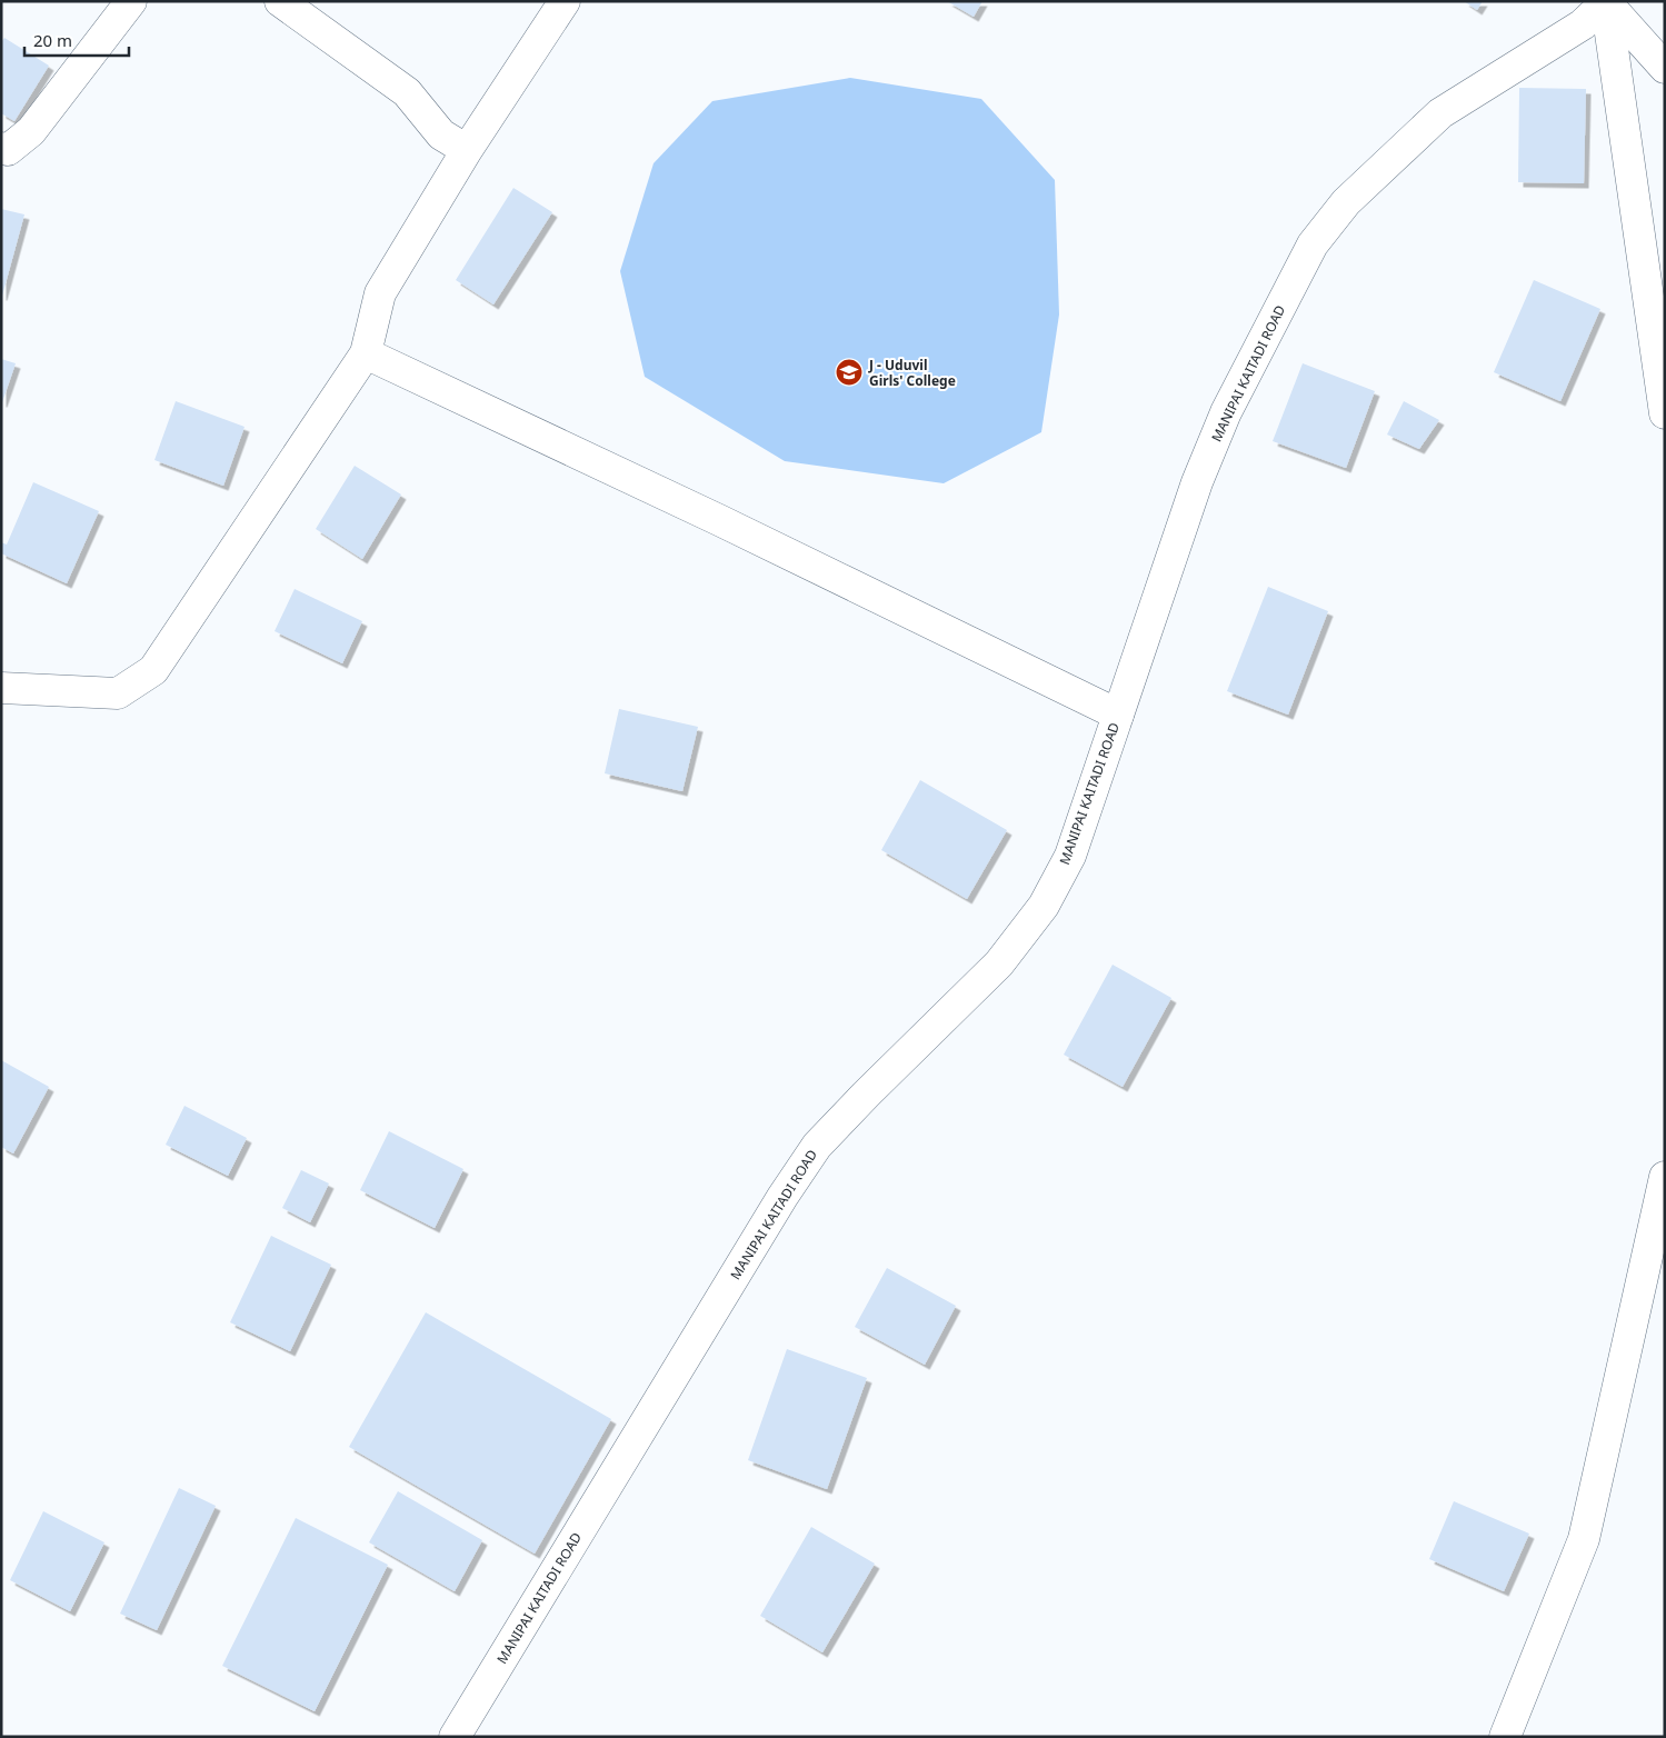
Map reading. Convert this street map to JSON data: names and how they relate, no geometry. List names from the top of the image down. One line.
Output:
{"streets":{"street":["MANIPAI KAITADI ROAD"]},"places":{"school or university":["J - Uduvil Girls' College"]},"scale_bar":"20 m"}
